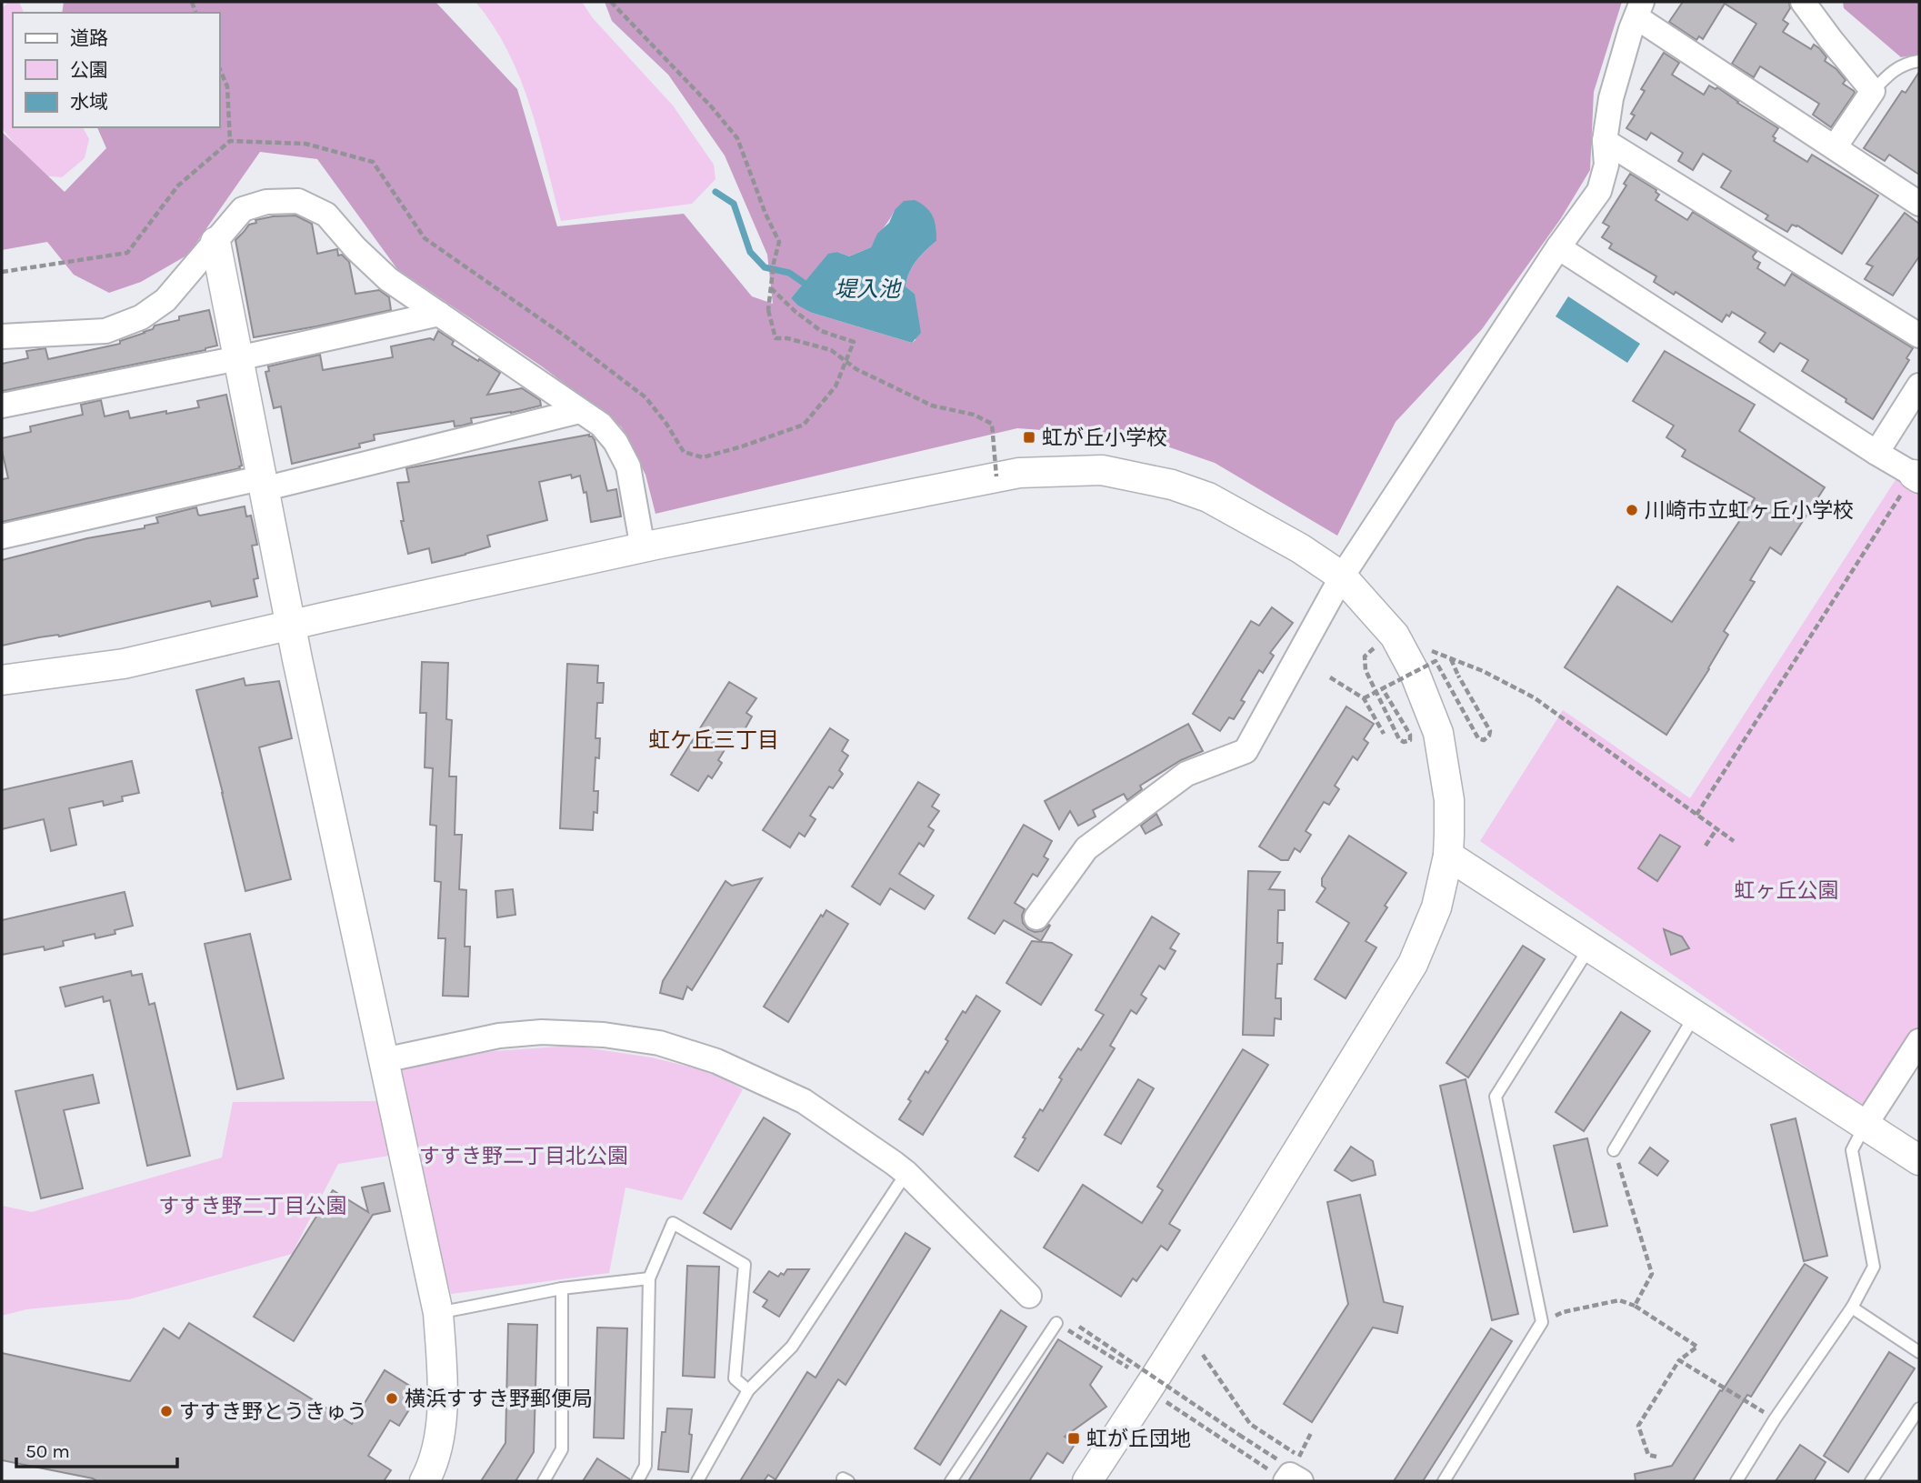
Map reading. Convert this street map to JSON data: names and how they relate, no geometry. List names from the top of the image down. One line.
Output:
{"districts":["虹ケ丘三丁目"],"water":["堤入池"],"parks":["虹ヶ丘公園","すすき野二丁目北公園","すすき野二丁目公園"],"places":{"transit":["虹が丘小学校","虹が丘団地"],"other":["川崎市立虹ヶ丘小学校","横浜すすき野郵便局","すすき野とうきゅう"]},"legend":["道路","公園","水域"],"scale_bar":"50 m"}
